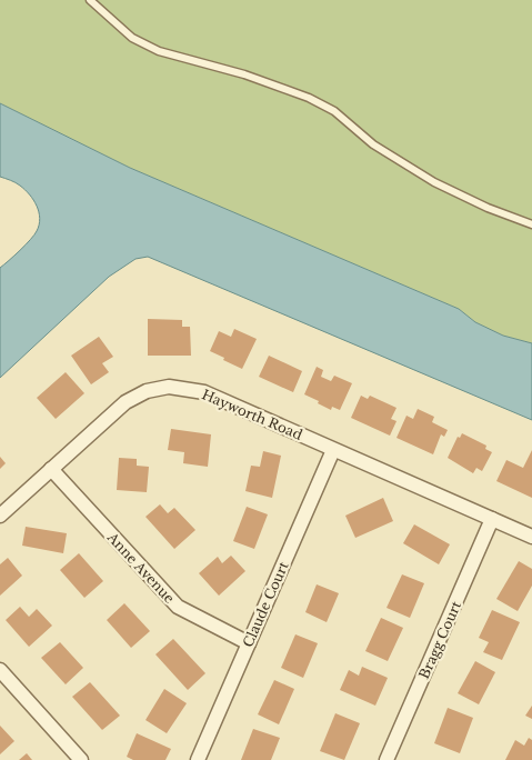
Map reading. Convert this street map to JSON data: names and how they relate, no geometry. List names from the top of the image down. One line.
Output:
{"streets":{"street":["Hayworth Road","Anne Avenue","Claude Court","Bragg Court"]},"crossings":[["Hayworth Road","Anne Avenue"],["Hayworth Road","Claude Court"],["Hayworth Road","Bragg Court"],["Anne Avenue","Claude Court"]]}
